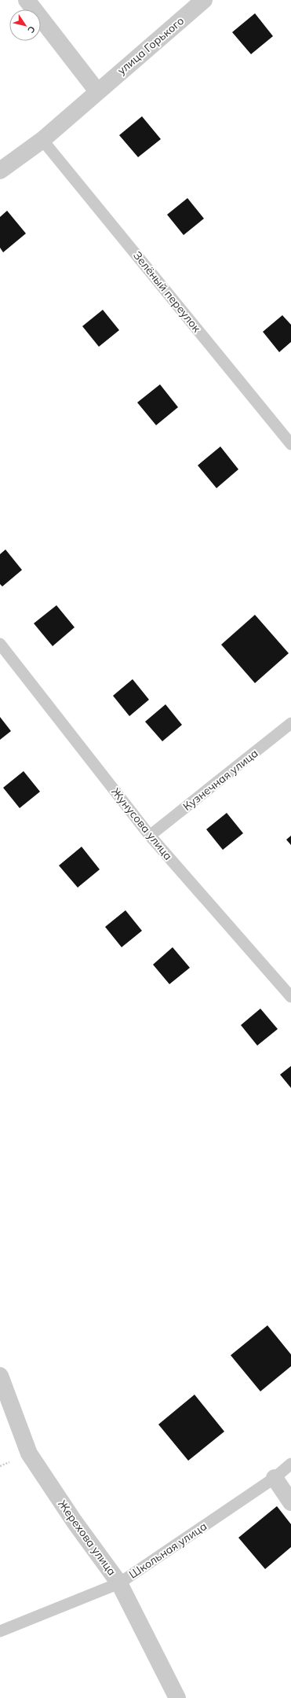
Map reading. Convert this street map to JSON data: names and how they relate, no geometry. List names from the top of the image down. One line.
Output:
{"streets":{"street":["улица Горького","Жерехова улица"],"lane":["Зелёный переулок","Кузнечная улица","Жунусова улица","Школьная улица"]},"crossings":[["улица Горького","Зелёный переулок"],["Кузнечная улица","Жунусова улица"],["Жерехова улица","Школьная улица"]],"north":"bottom right"}
